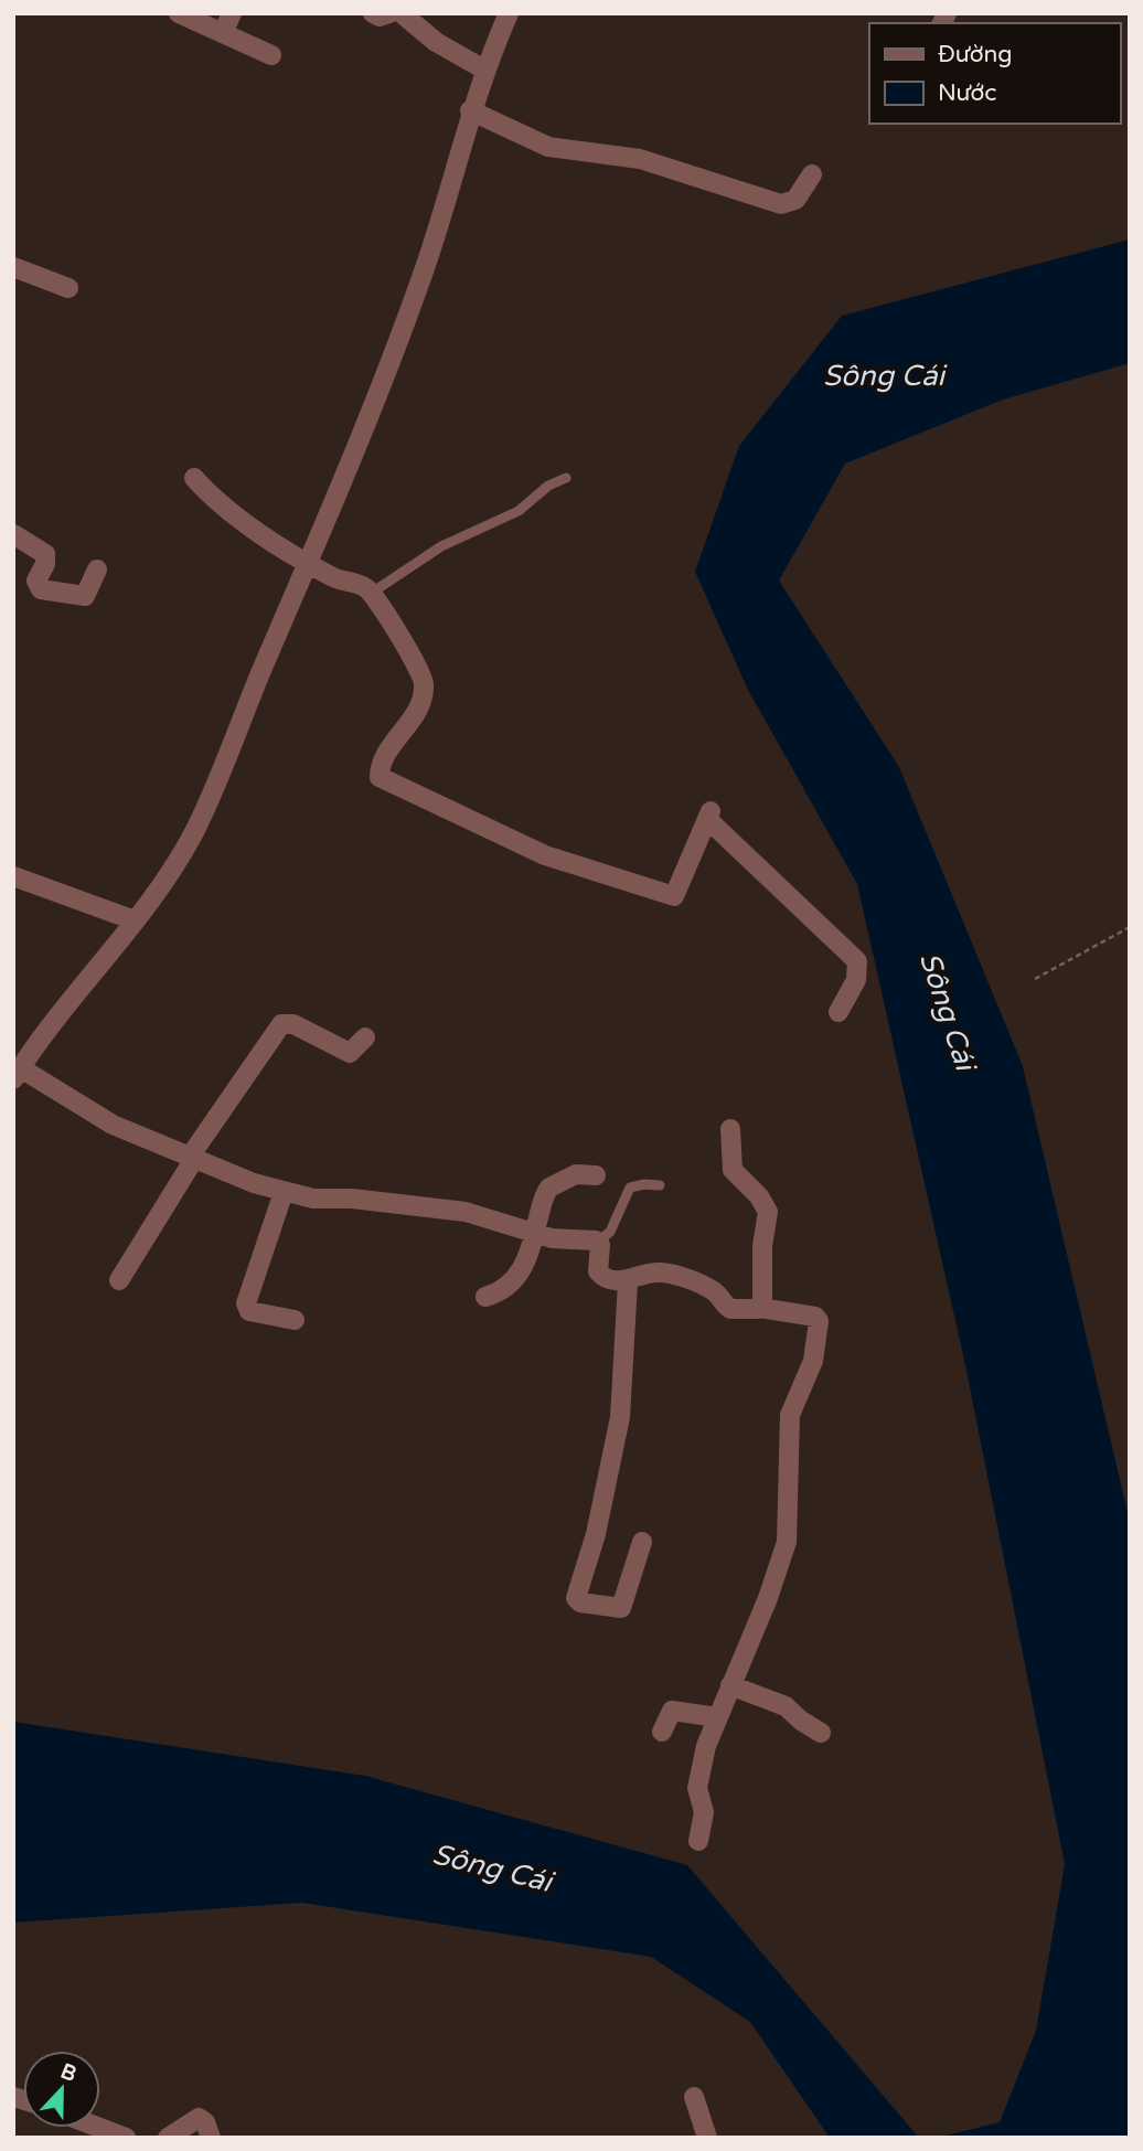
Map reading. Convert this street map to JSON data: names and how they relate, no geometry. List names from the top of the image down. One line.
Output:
{"water":["Sông Cái"],"legend":["Đường","Nước"],"north":"top"}
